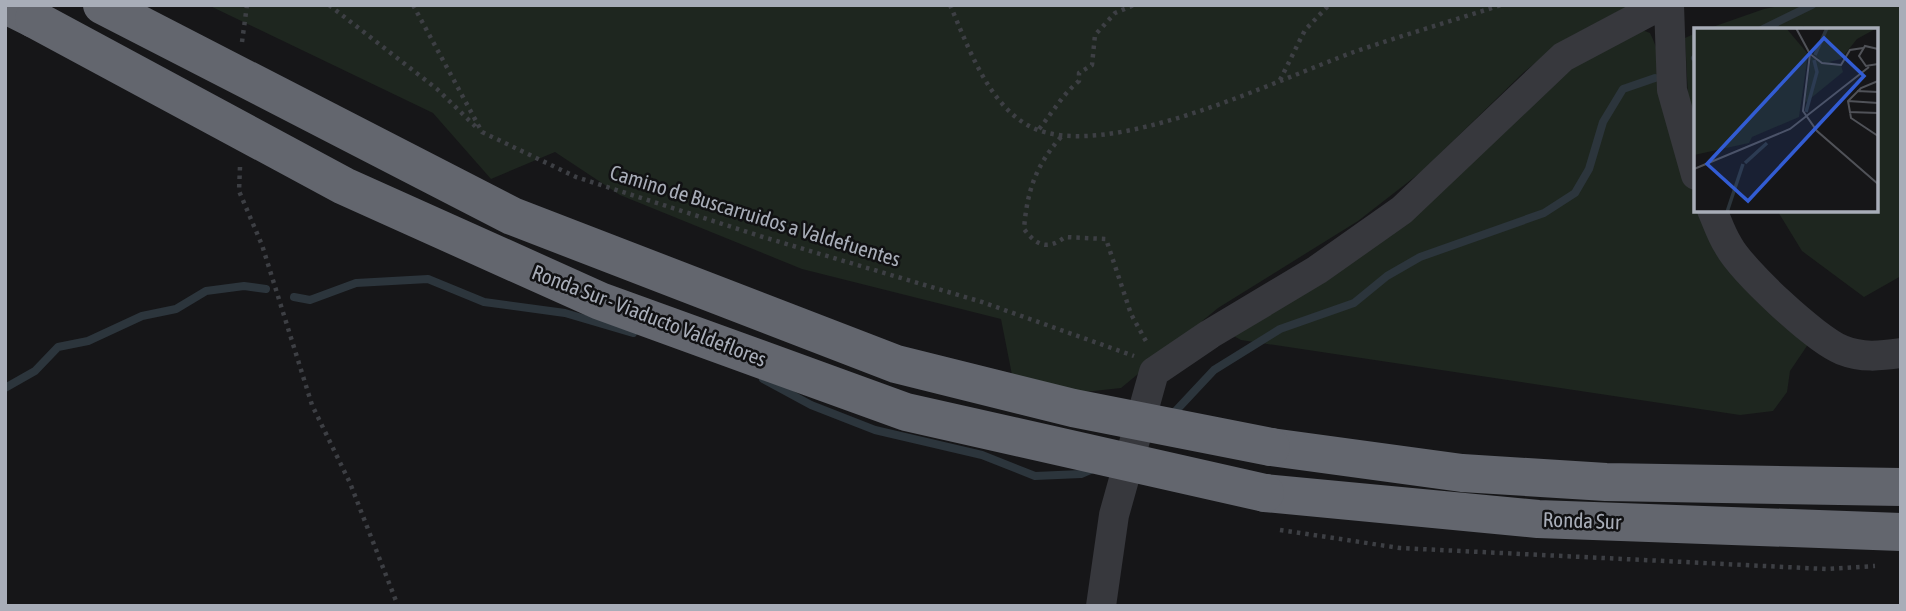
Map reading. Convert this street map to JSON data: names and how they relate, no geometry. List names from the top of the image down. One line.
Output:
{"streets":{"highway":["Ronda Sur - Viaducto Valdeflores","Ronda Sur"],"path":["Camino de Buscarruidos a Valdefuentes"]},"crossings":[["Ronda Sur - Viaducto Valdeflores","Ronda Sur"]]}
